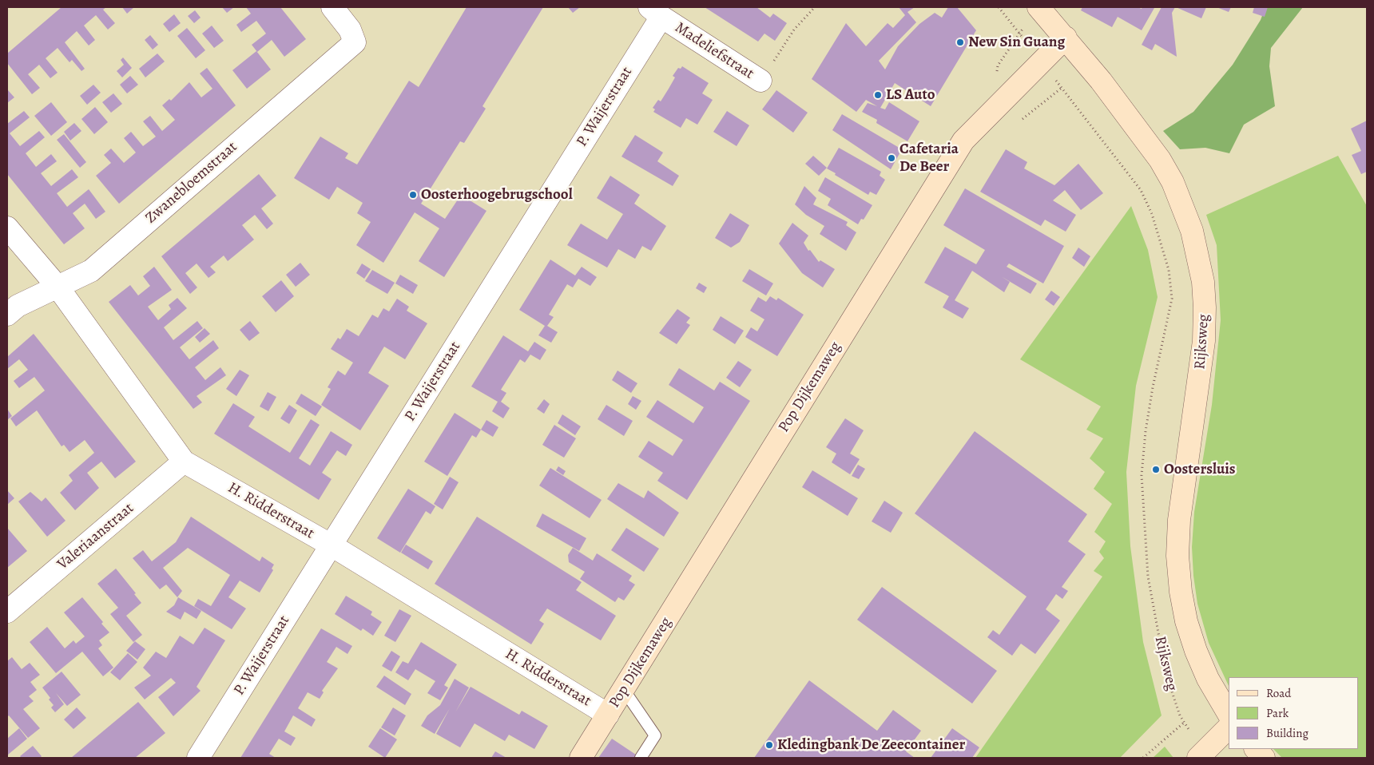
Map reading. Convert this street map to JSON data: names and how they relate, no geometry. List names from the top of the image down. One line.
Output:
{"streets":{"street":["Madeliefstraat","P. Waijerstraat","Zwanebloemstraat","Rijksweg","Pop Dijkemaweg","H. Ridderstraat","Valeriaanstraat"]},"crossings":[["Madeliefstraat","P. Waijerstraat"],["P. Waijerstraat","H. Ridderstraat"],["Zwanebloemstraat","H. Ridderstraat"],["Rijksweg","Pop Dijkemaweg"],["Pop Dijkemaweg","H. Ridderstraat"],["H. Ridderstraat","Valeriaanstraat"]],"places":["New Sin Guang","LS Auto","Cafetaria De Beer","Oosterhoogebrugschool","Oostersluis","Kledingbank De Zeecontainer"],"legend":["Road","Park","Building"]}
